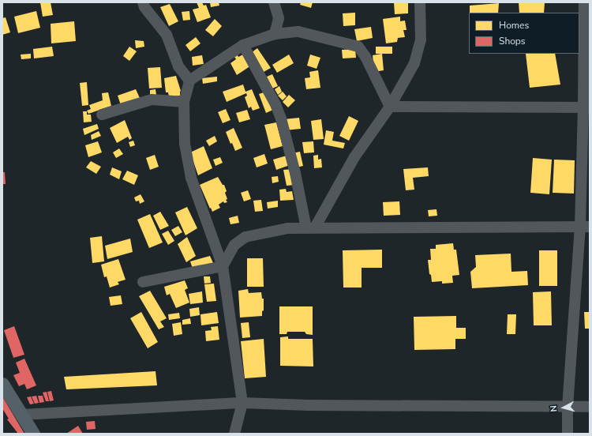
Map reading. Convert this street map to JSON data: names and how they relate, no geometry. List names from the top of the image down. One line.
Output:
{"legend":["Homes","Shops"],"north":"left"}
